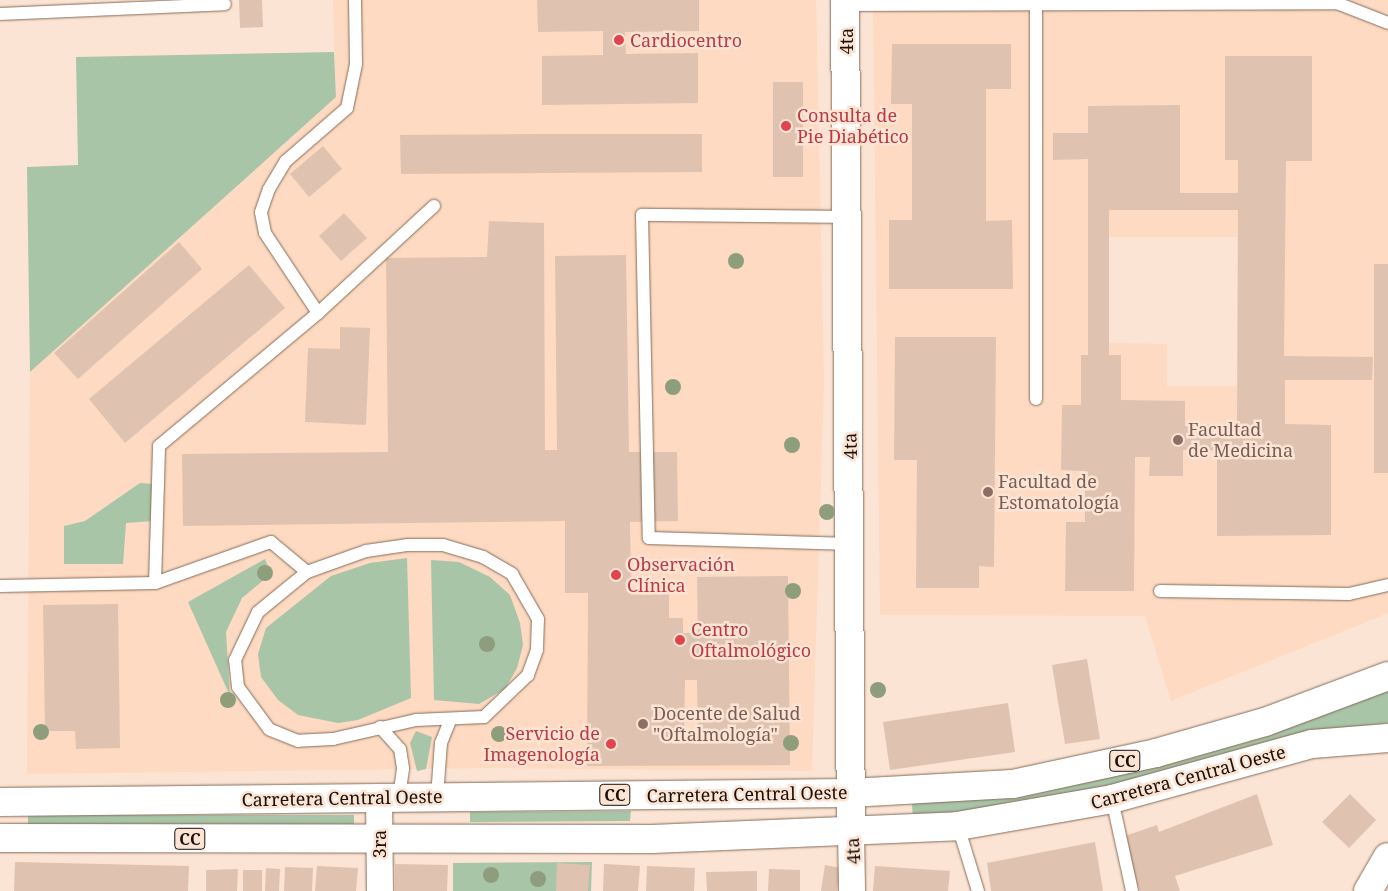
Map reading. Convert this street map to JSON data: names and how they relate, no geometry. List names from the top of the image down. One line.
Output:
{"streets":{"main road":["4ta","CC","Carretera Central Oeste"],"street":["3ra"]},"crossings":[["4ta","Carretera Central Oeste"],["Carretera Central Oeste","3ra"]],"places":["Cardiocentro","Consulta de Pie Diabético","Facultad de Medicina","Facultad de Estomatología","Observación Clínica","Centro Oftalmológico","Docente de Salud \"Oftalmología\"","Servicio de Imagenología"]}
